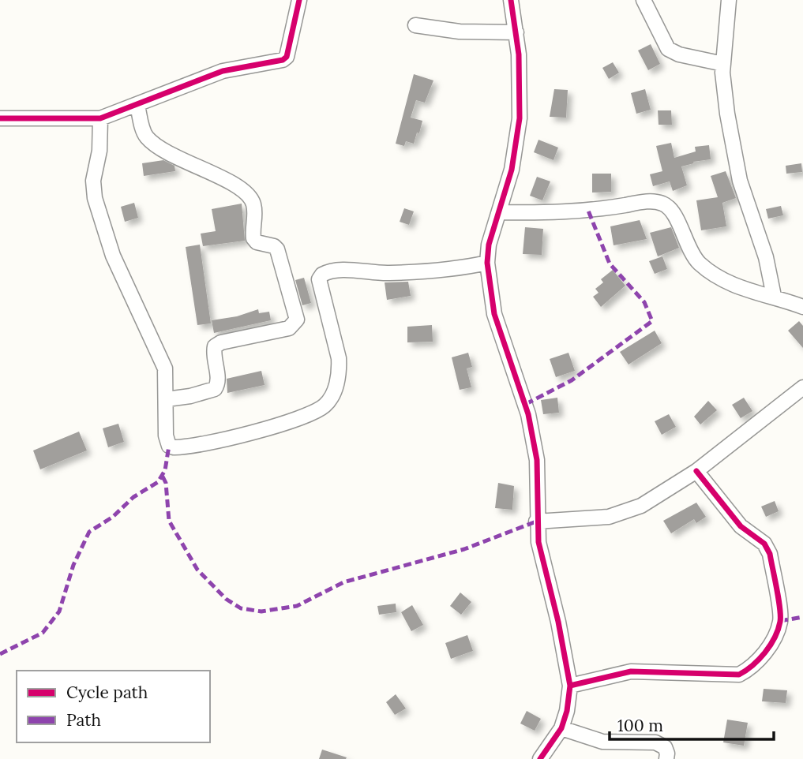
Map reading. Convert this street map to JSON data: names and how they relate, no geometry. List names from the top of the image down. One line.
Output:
{"legend":["Cycle path","Path"],"scale_bar":"100 m"}
